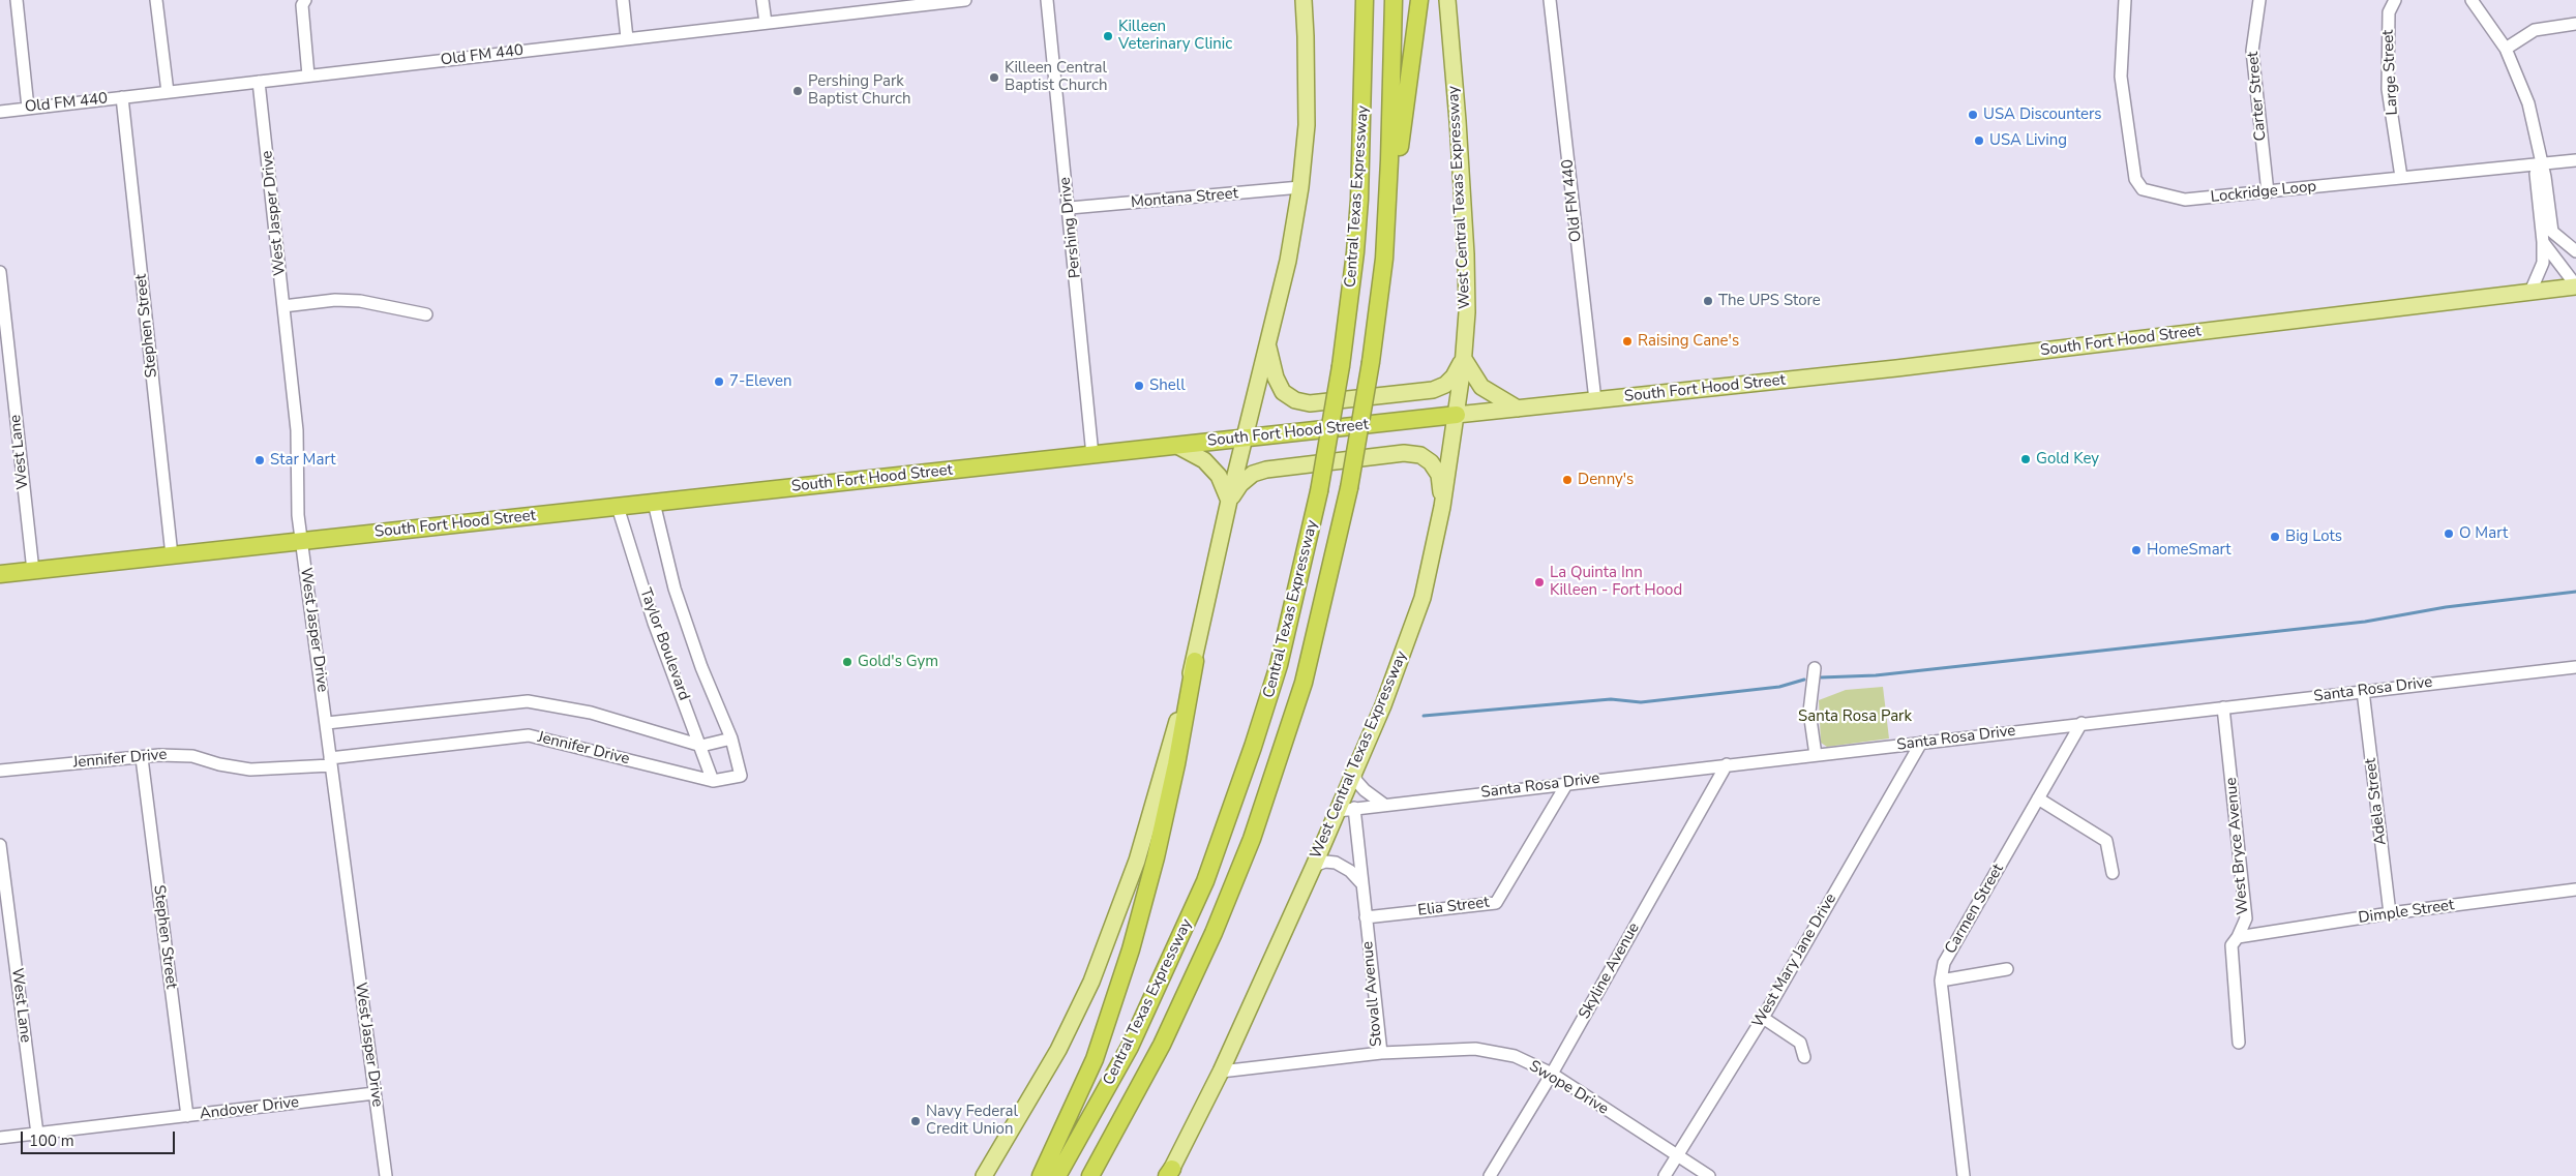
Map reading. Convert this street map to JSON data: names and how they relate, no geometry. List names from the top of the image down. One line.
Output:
{"streets":{"highway":["Central Texas Expressway","South Fort Hood Street"],"main road":["West Central Texas Expressway"],"street":["Old FM 440","Large Street","Carter Street","Lockridge Loop","Montana Street","West Jasper Drive","Pershing Drive","Stephen Street","West Lane","Taylor Boulevard","Santa Rosa Drive","Jennifer Drive","Adela Street","West Bryce Avenue","Elia Street","Carmen Street","Dimple Street","West Mary Jane Drive","Skyline Avenue","Stovall Avenue","Swope Drive","Andover Drive"]},"crossings":[["Old FM 440","West Jasper Drive"],["Old FM 440","Stephen Street"],["Old FM 440","South Fort Hood Street"],["Large Street","Lockridge Loop"],["Carter Street","Lockridge Loop"],["West Central Texas Expressway","South Fort Hood Street"],["West Central Texas Expressway","Santa Rosa Drive"],["West Central Texas Expressway","Stovall Avenue"],["Montana Street","Pershing Drive"],["West Jasper Drive","South Fort Hood Street"],["West Jasper Drive","Jennifer Drive"],["West Jasper Drive","Andover Drive"],["Pershing Drive","South Fort Hood Street"],["Stephen Street","South Fort Hood Street"],["Stephen Street","Jennifer Drive"],["Stephen Street","Andover Drive"],["South Fort Hood Street","West Lane"],["South Fort Hood Street","Taylor Boulevard"],["West Lane","Andover Drive"],["Taylor Boulevard","Jennifer Drive"],["Santa Rosa Drive","Adela Street"],["Santa Rosa Drive","West Bryce Avenue"],["Santa Rosa Drive","Elia Street"],["Santa Rosa Drive","Carmen Street"],["Santa Rosa Drive","West Mary Jane Drive"],["Santa Rosa Drive","Skyline Avenue"],["Santa Rosa Drive","Stovall Avenue"],["Adela Street","Dimple Street"],["West Bryce Avenue","Dimple Street"],["Elia Street","Stovall Avenue"],["West Mary Jane Drive","Swope Drive"],["Skyline Avenue","Swope Drive"],["Stovall Avenue","Swope Drive"]],"parks":["Santa Rosa Park"],"places":["Killeen Veterinary Clinic","Killeen Central Baptist Church","Pershing Park Baptist Church","USA Discounters","USA Living","The UPS Store","Raising Cane's","7-Eleven","Shell","Gold Key","Star Mart","Denny's","O Mart","Big Lots","HomeSmart","La Quinta Inn Killeen - Fort Hood","Gold's Gym","Navy Federal Credit Union"],"scale_bar":"100 m"}
